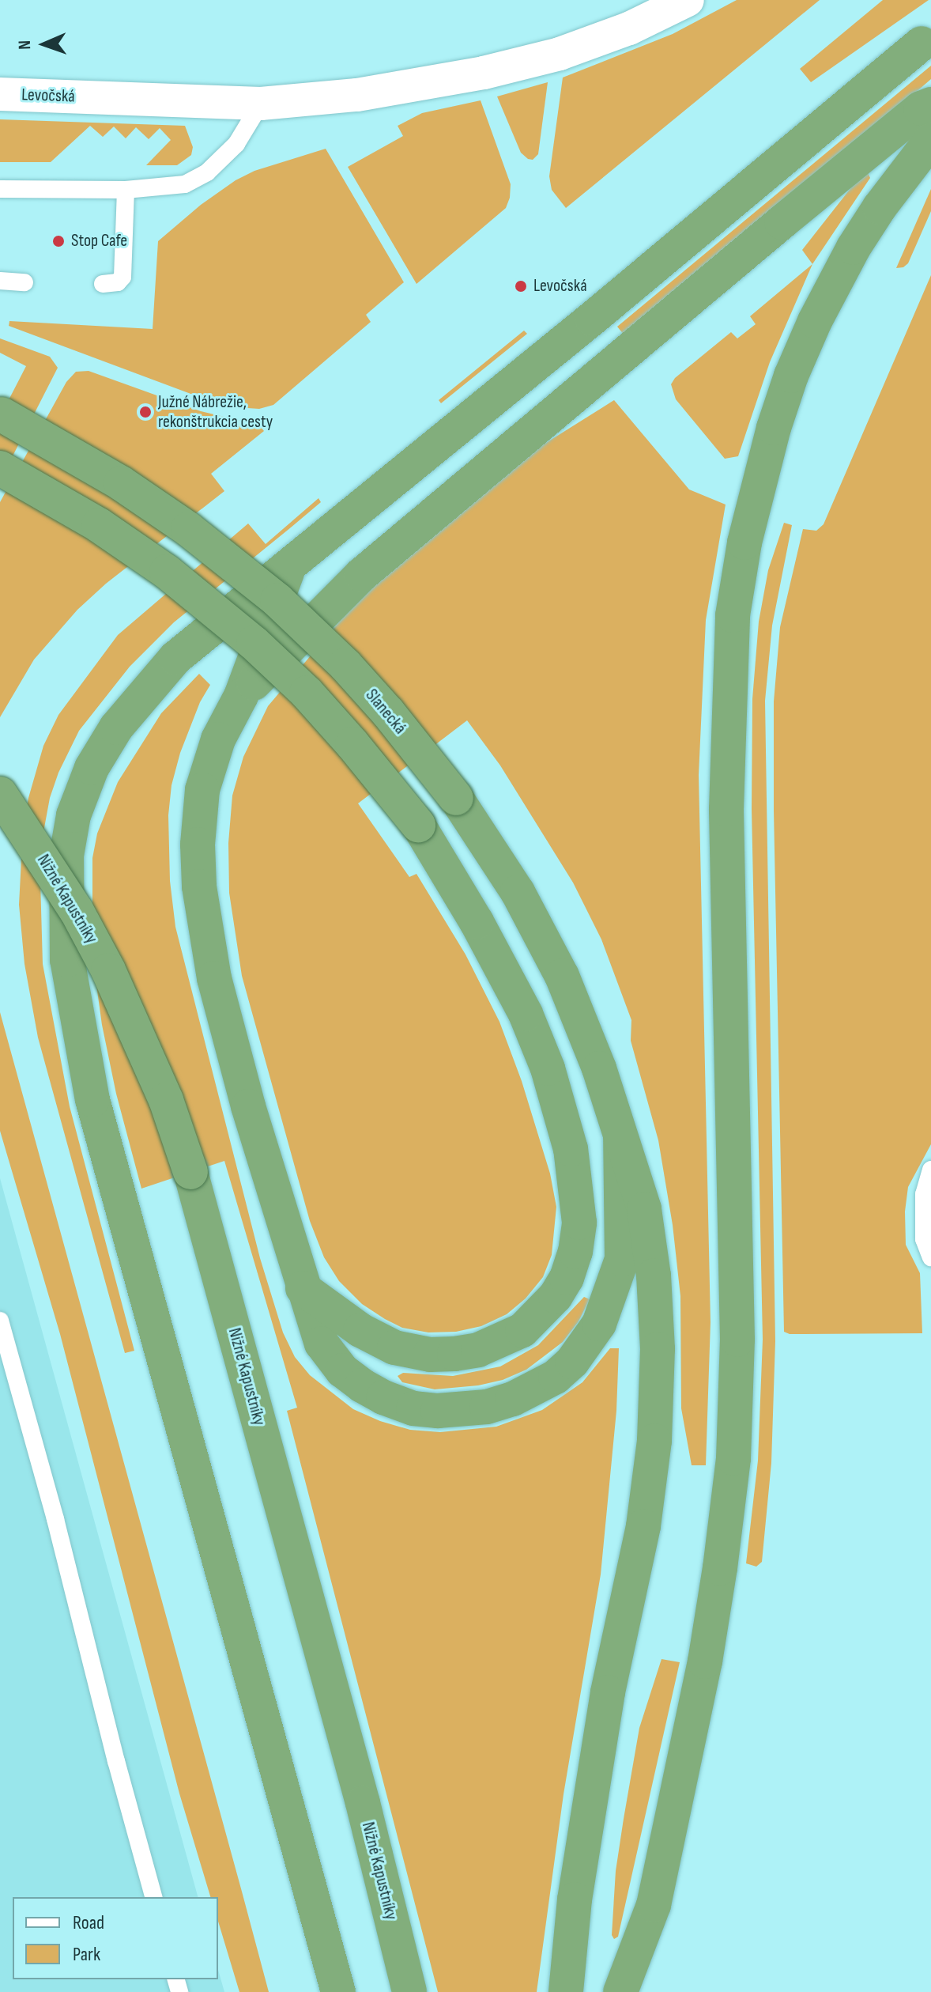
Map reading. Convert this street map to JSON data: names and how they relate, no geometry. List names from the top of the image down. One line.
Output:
{"streets":{"highway":["Slanecká","Nižné Kapustníky"],"street":["Levočská"]},"places":["Stop Cafe","Levočská","Južné Nábrežie, rekonštrukcia cesty"],"legend":["Road","Park"],"north":"left"}
